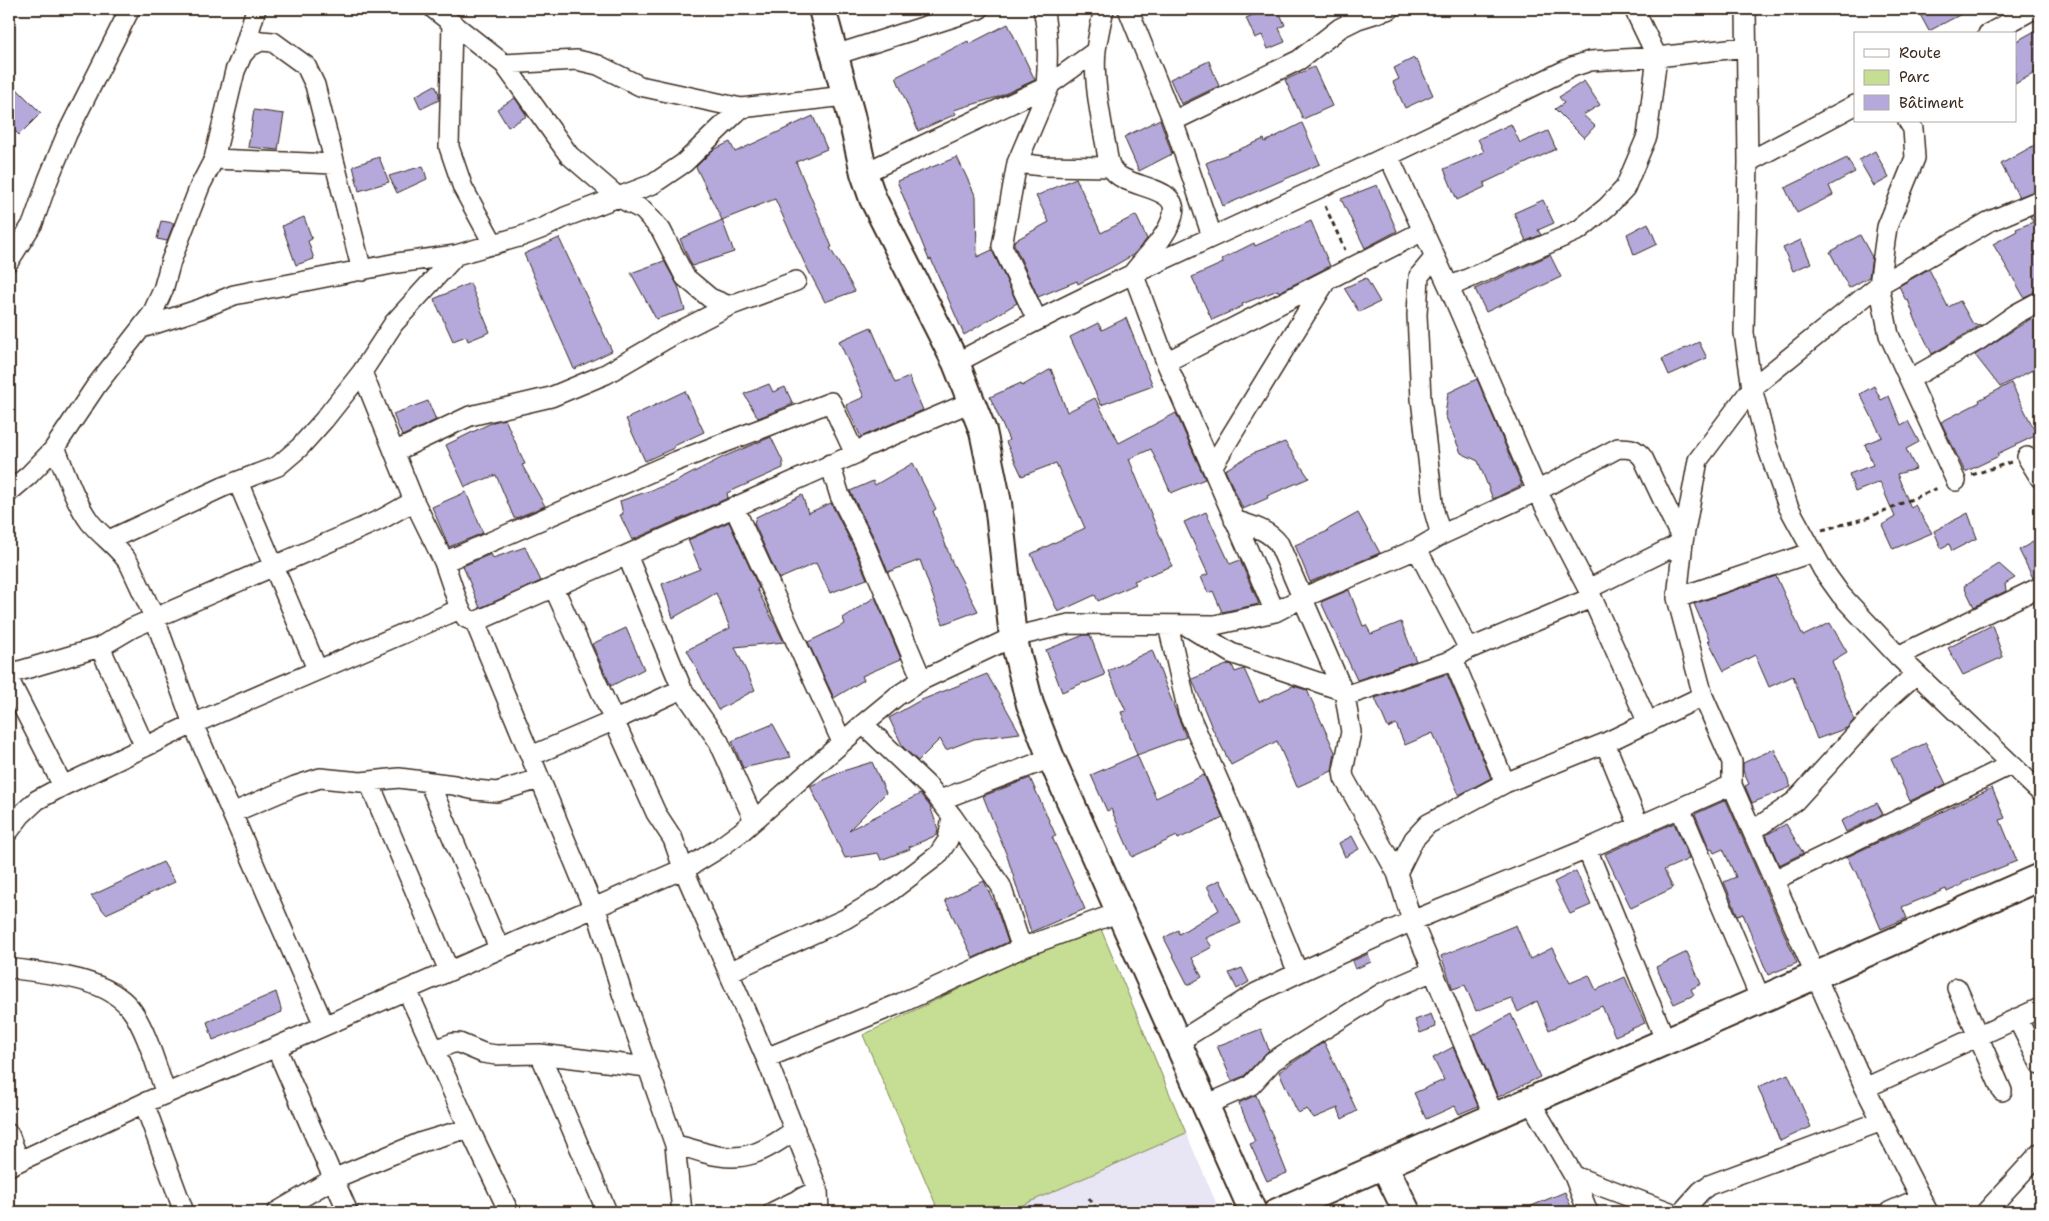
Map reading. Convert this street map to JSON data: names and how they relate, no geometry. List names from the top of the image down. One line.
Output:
{"legend":["Route","Parc","Bâtiment"]}
